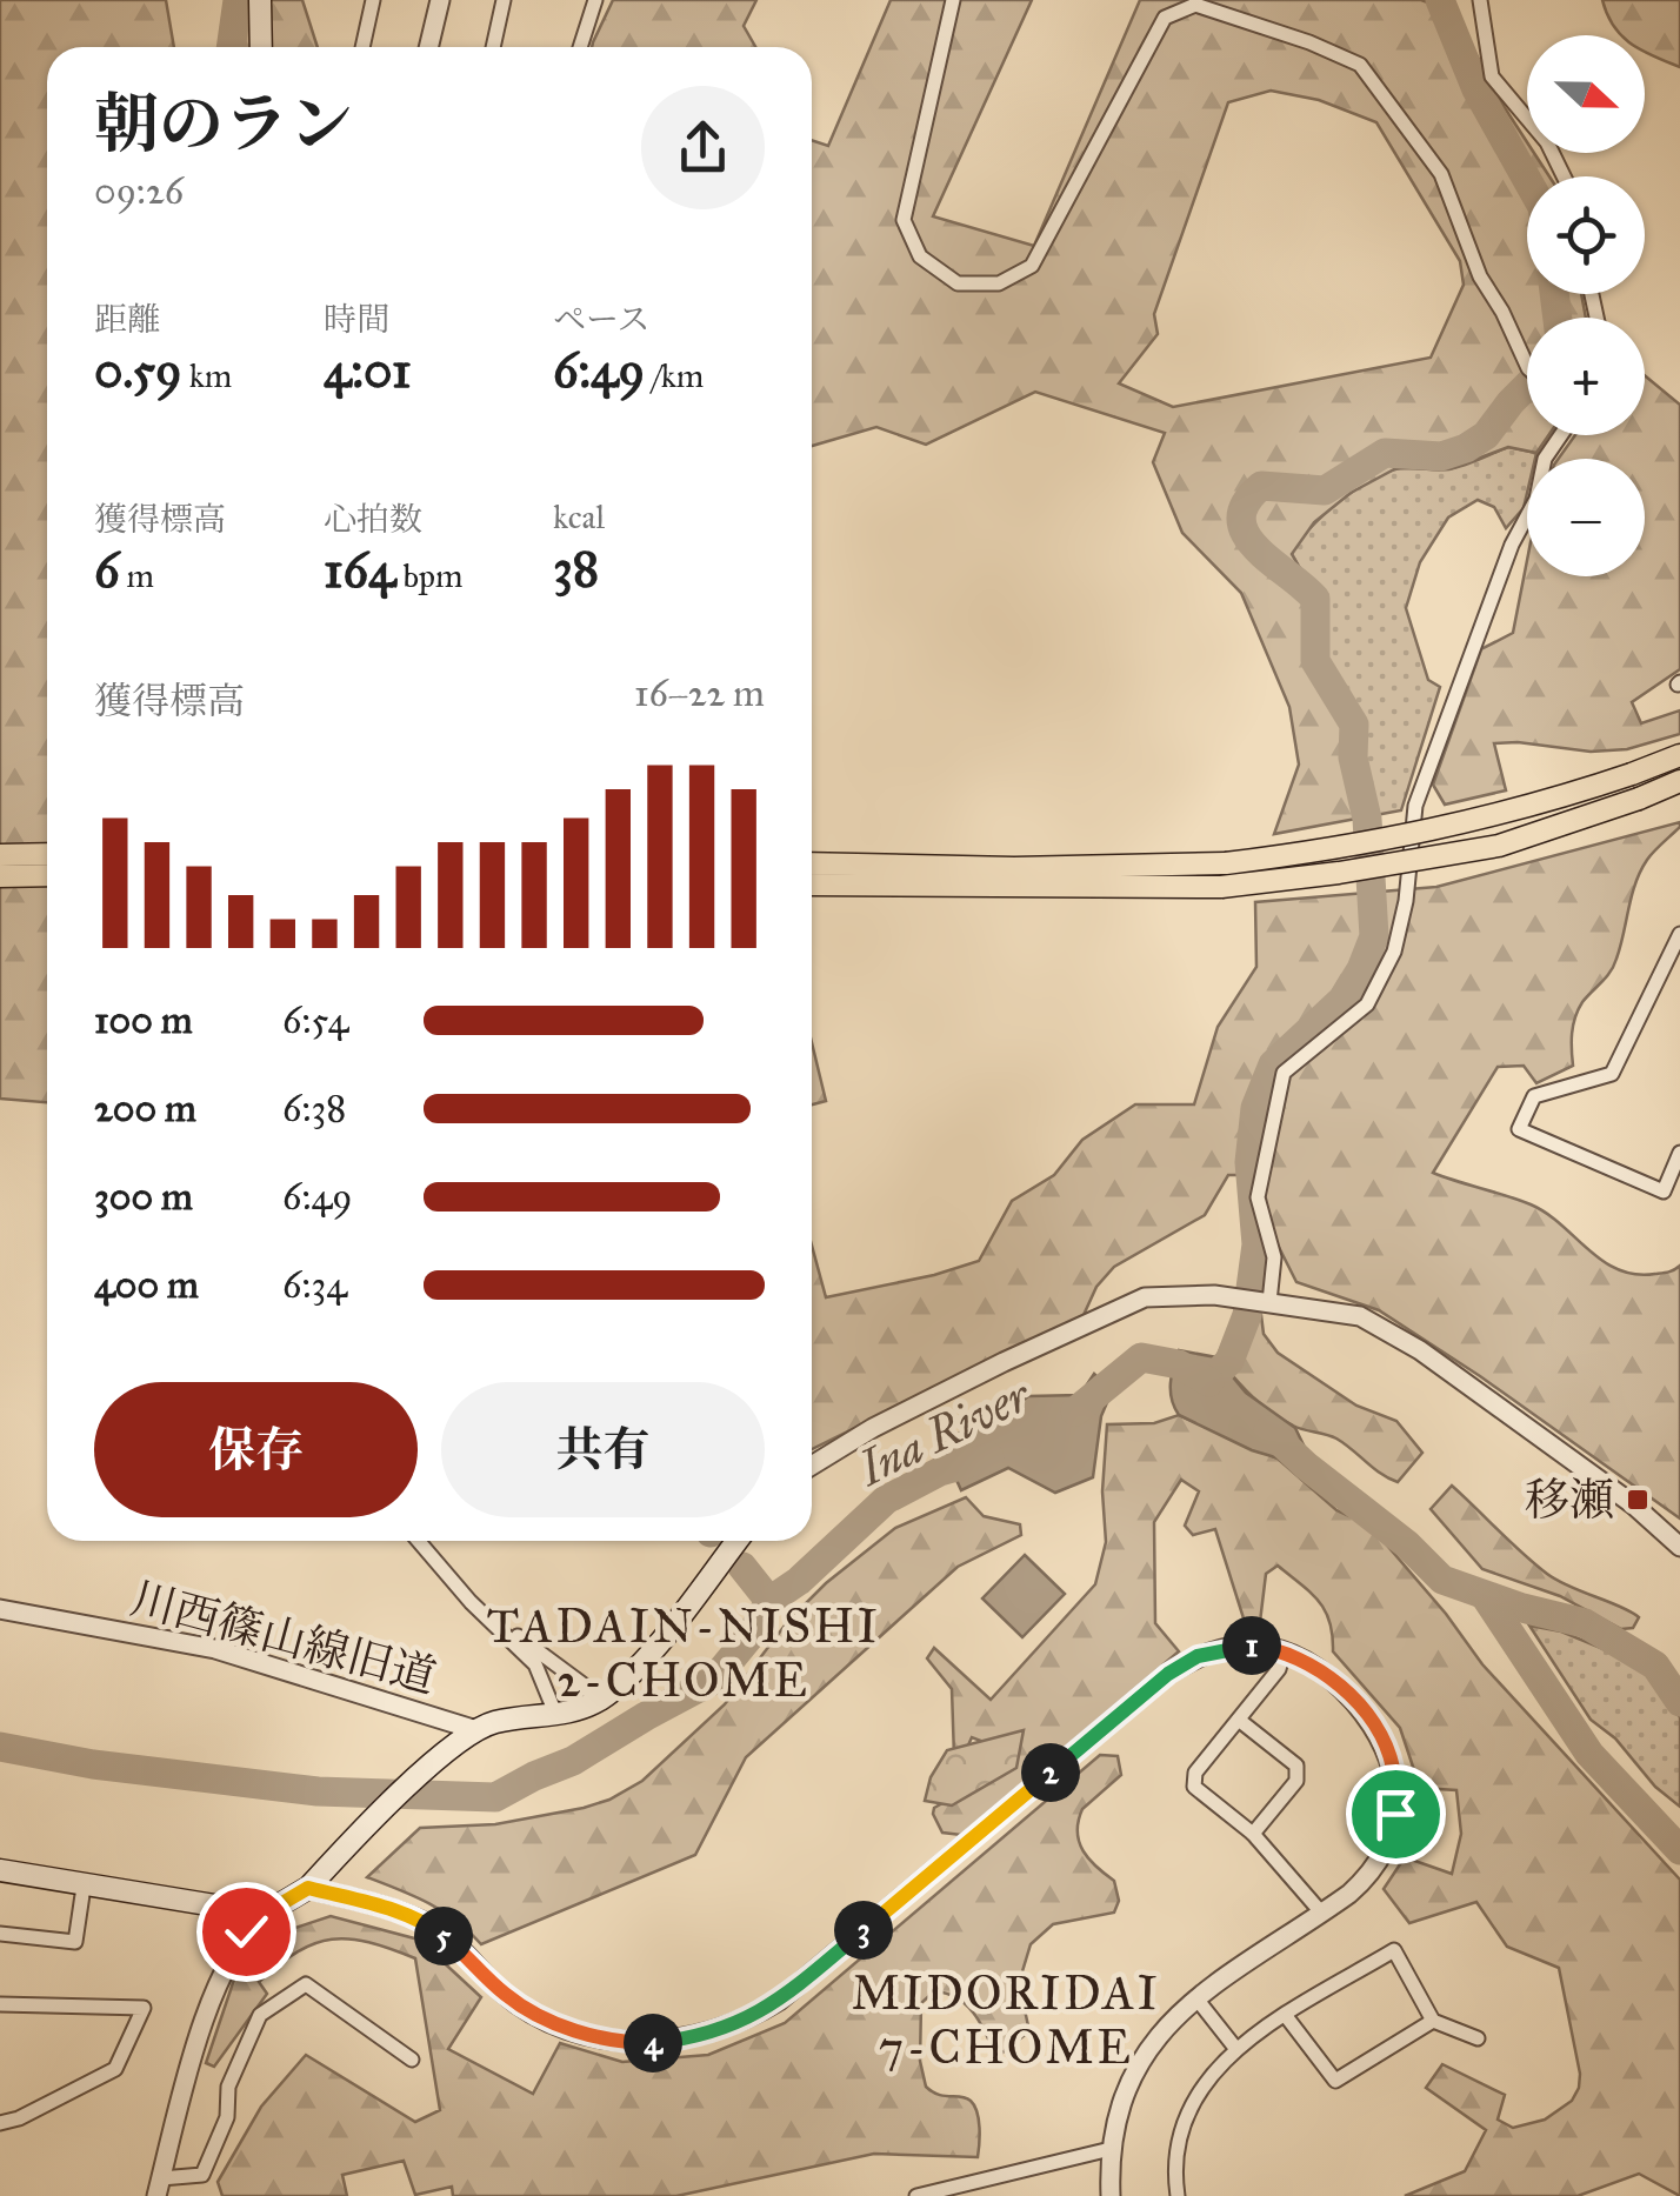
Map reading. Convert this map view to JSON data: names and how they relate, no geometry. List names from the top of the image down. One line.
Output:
{"streets":{"street":["川西篠山線旧道"]},"districts":["TADAIN-NISHI 2-CHOME","MIDORIDAI 7-CHOME"],"water":["Ina River"],"places":{"transit":["移瀬"]},"north":"right","page":{"map_buttons":["+","−"],"heading":["朝のラン","09:26"],"stats":[["距離","0.59 km"],["時間","4:01"],["ペース","6:49 /km"],["獲得標高","6 m"],["心拍数","164 bpm"],["kcal","38"]],"chart":["獲得標高","16–22 m"],"list":[{"name":"100 m","note":"6:54"},{"name":"200 m","note":"6:38"},{"name":"300 m","note":"6:49"},{"name":"400 m","note":"6:34"}],"buttons":["保存","共有"],"pins":["1","2","3","5","4"]}}
